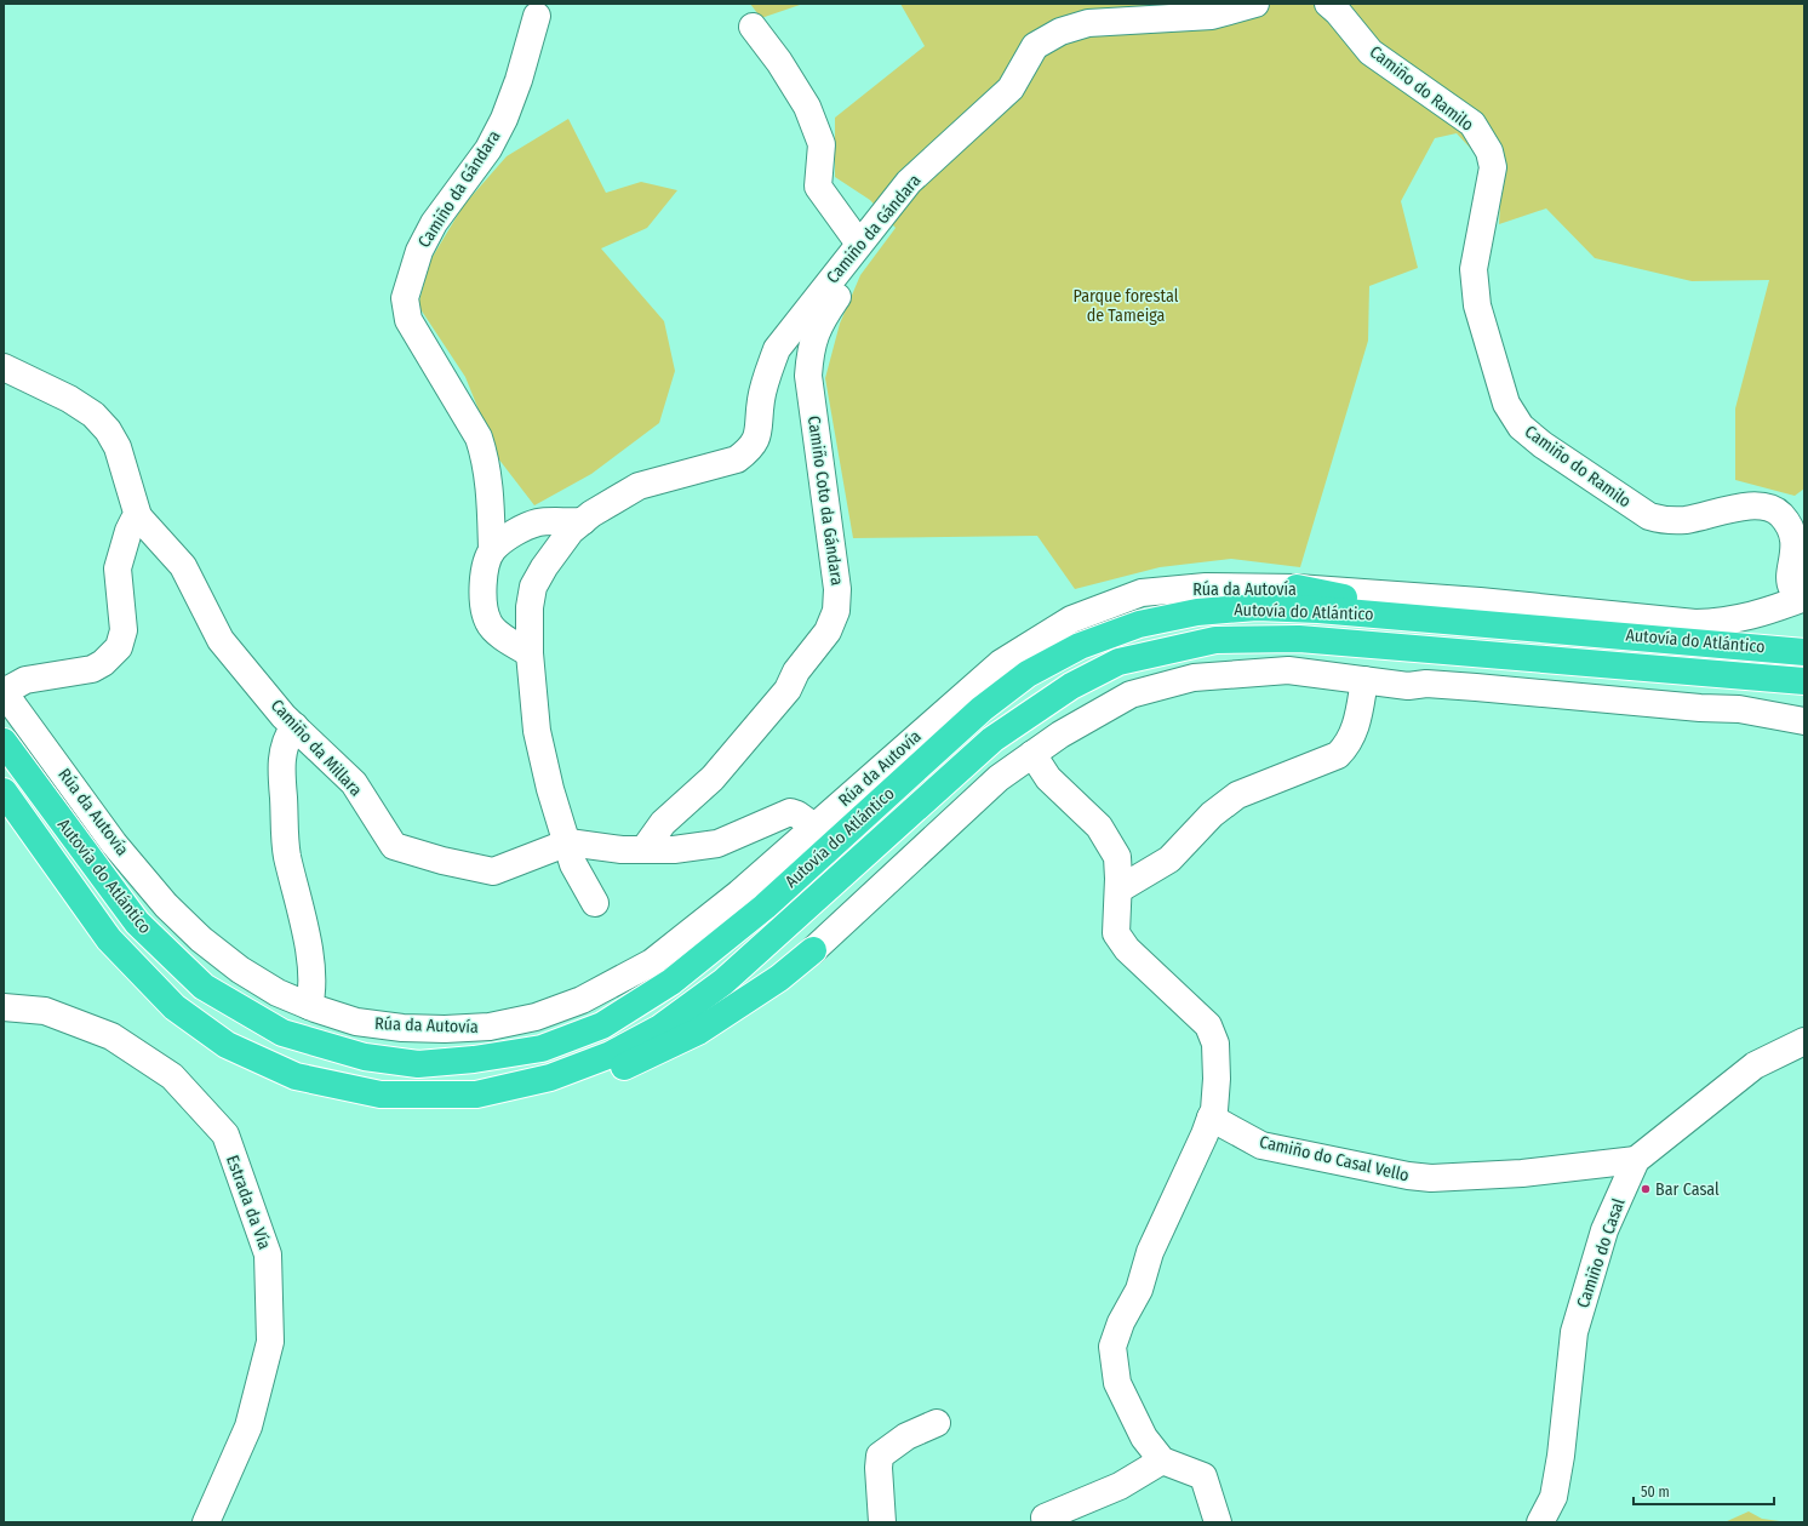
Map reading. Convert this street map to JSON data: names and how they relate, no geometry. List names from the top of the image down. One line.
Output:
{"streets":{"highway":["Autovía do Atlántico"],"street":["Camiño do Ramilo","Camiño da Gándara","Camiño Coto da Gándara","Rúa da Autovía","Camiño da Millara","Camiño do Casal Vello","Estrada da Vía","Camiño do Casal"]},"crossings":[["Camiño do Ramilo","Rúa da Autovía"],["Camiño da Gándara","Camiño Coto da Gándara"],["Camiño da Gándara","Camiño da Millara"],["Camiño Coto da Gándara","Camiño da Millara"],["Rúa da Autovía","Camiño da Millara"],["Camiño do Casal Vello","Camiño do Casal"]],"parks":["Parque forestal de Tameiga"],"places":["Bar Casal"],"scale_bar":"50 m"}
